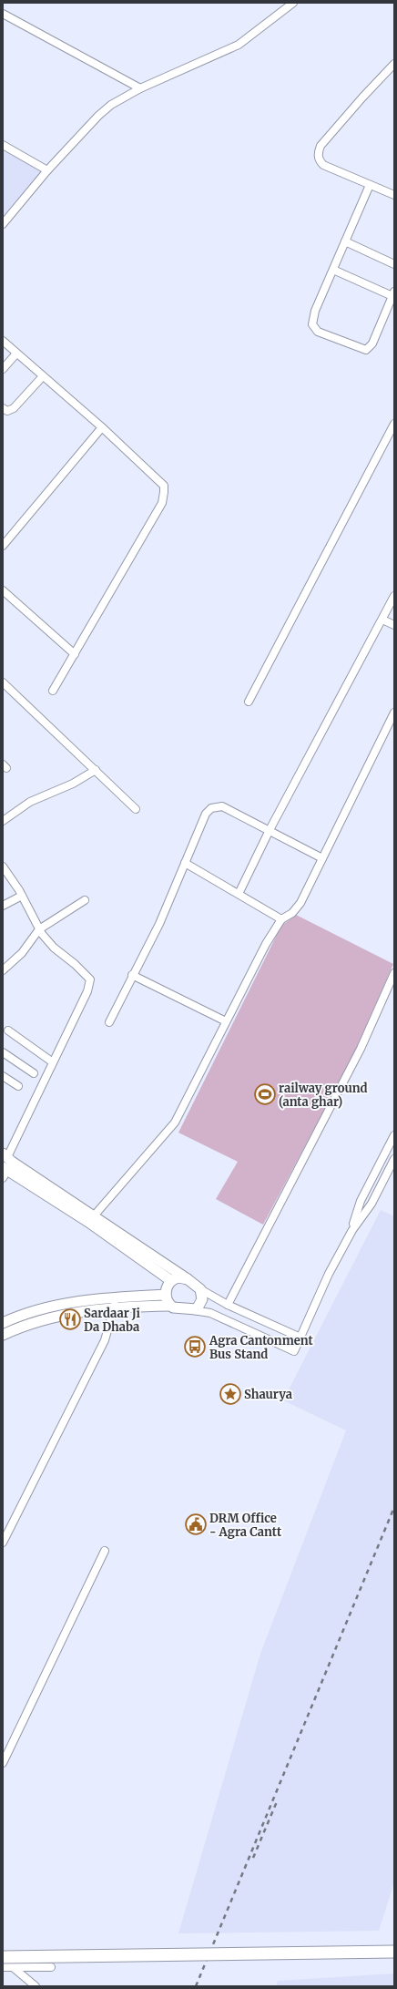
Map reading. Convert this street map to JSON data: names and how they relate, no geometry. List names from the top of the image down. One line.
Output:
{"places":{"sports":["railway ground (anta ghar)"],"restaurant":["Sardaar Ji Da Dhaba"],"bus stop":["Agra Cantonment Bus Stand"],"place":["Shaurya"],"public building":["DRM Office - Agra Cantt"]}}
